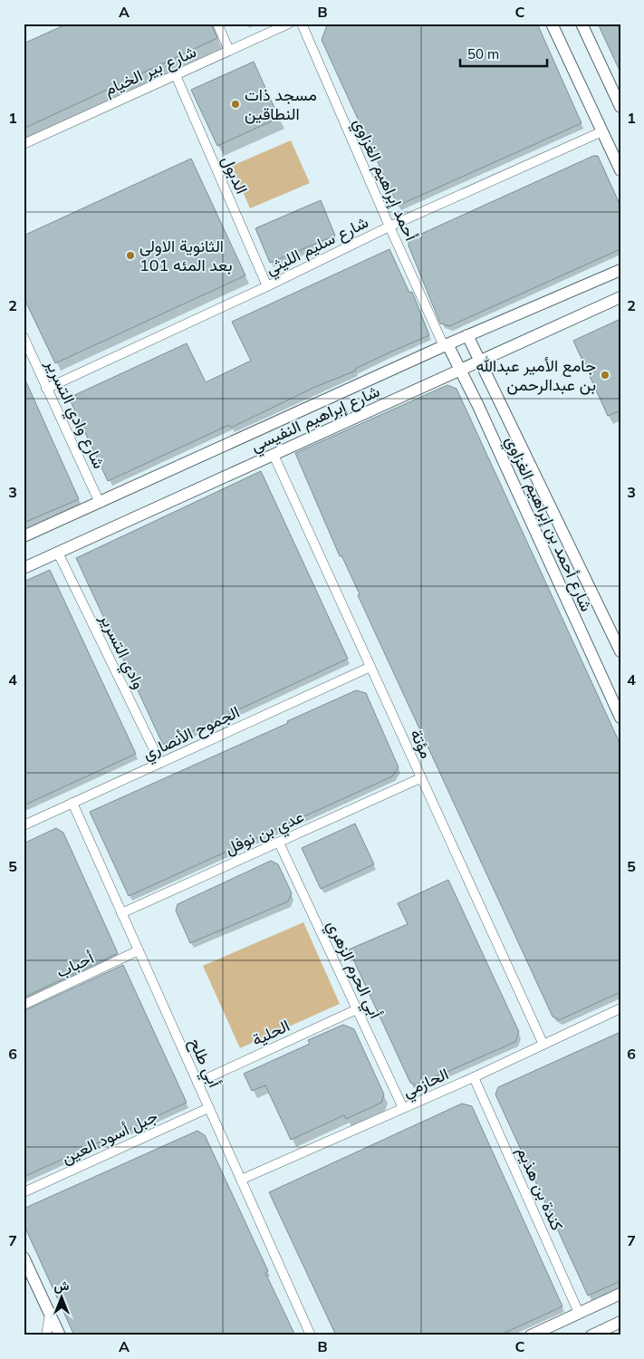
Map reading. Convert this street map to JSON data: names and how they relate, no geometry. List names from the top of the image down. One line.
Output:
{"streets":{"street":["شارع بير الخيام","الدبول","أحمد إبراهيم الغزاوي","شارع سليم الليثي","شارع وادي التسرير","شارع إبراهيم النفيسي","شارع أحمد بن إبراهيم الغزاوي","وادي التسرير","الجموح الأنصاري","مؤتة","عدي بن نوفل","أحباب","أبي الحرم الزهري","الحلية","أبي طلح","الحازمي","جبل أسود العين","كندة بن هذيم"]},"crossings":[["شارع بير الخيام","الدبول"],["الدبول","شارع سليم الليثي"],["أحمد إبراهيم الغزاوي","شارع سليم الليثي"],["أحمد إبراهيم الغزاوي","شارع إبراهيم النفيسي"],["أحمد إبراهيم الغزاوي","شارع أحمد بن إبراهيم الغزاوي"],["شارع سليم الليثي","شارع وادي التسرير"],["شارع وادي التسرير","شارع إبراهيم النفيسي"],["شارع إبراهيم النفيسي","شارع أحمد بن إبراهيم الغزاوي"],["شارع إبراهيم النفيسي","وادي التسرير"],["شارع إبراهيم النفيسي","مؤتة"],["وادي التسرير","الجموح الأنصاري"],["الجموح الأنصاري","مؤتة"],["الجموح الأنصاري","أبي طلح"],["مؤتة","عدي بن نوفل"],["مؤتة","الحازمي"],["عدي بن نوفل","أبي الحرم الزهري"],["عدي بن نوفل","أبي طلح"],["أحباب","أبي طلح"],["أبي الحرم الزهري","الحلية"],["أبي الحرم الزهري","الحازمي"],["الحلية","أبي طلح"],["أبي طلح","الحازمي"],["أبي طلح","جبل أسود العين"],["الحازمي","كندة بن هذيم"]],"places":["مسجد ذات النطاقين","الثانوية الاولى بعد المئه 101","جامع الأمير عبدالله بن عبدالرحمن"],"scale_bar":"50 m","north":"top","grid":{"columns":["A","B","C"],"rows":["1","2","3","4","5","6","7"]}}
